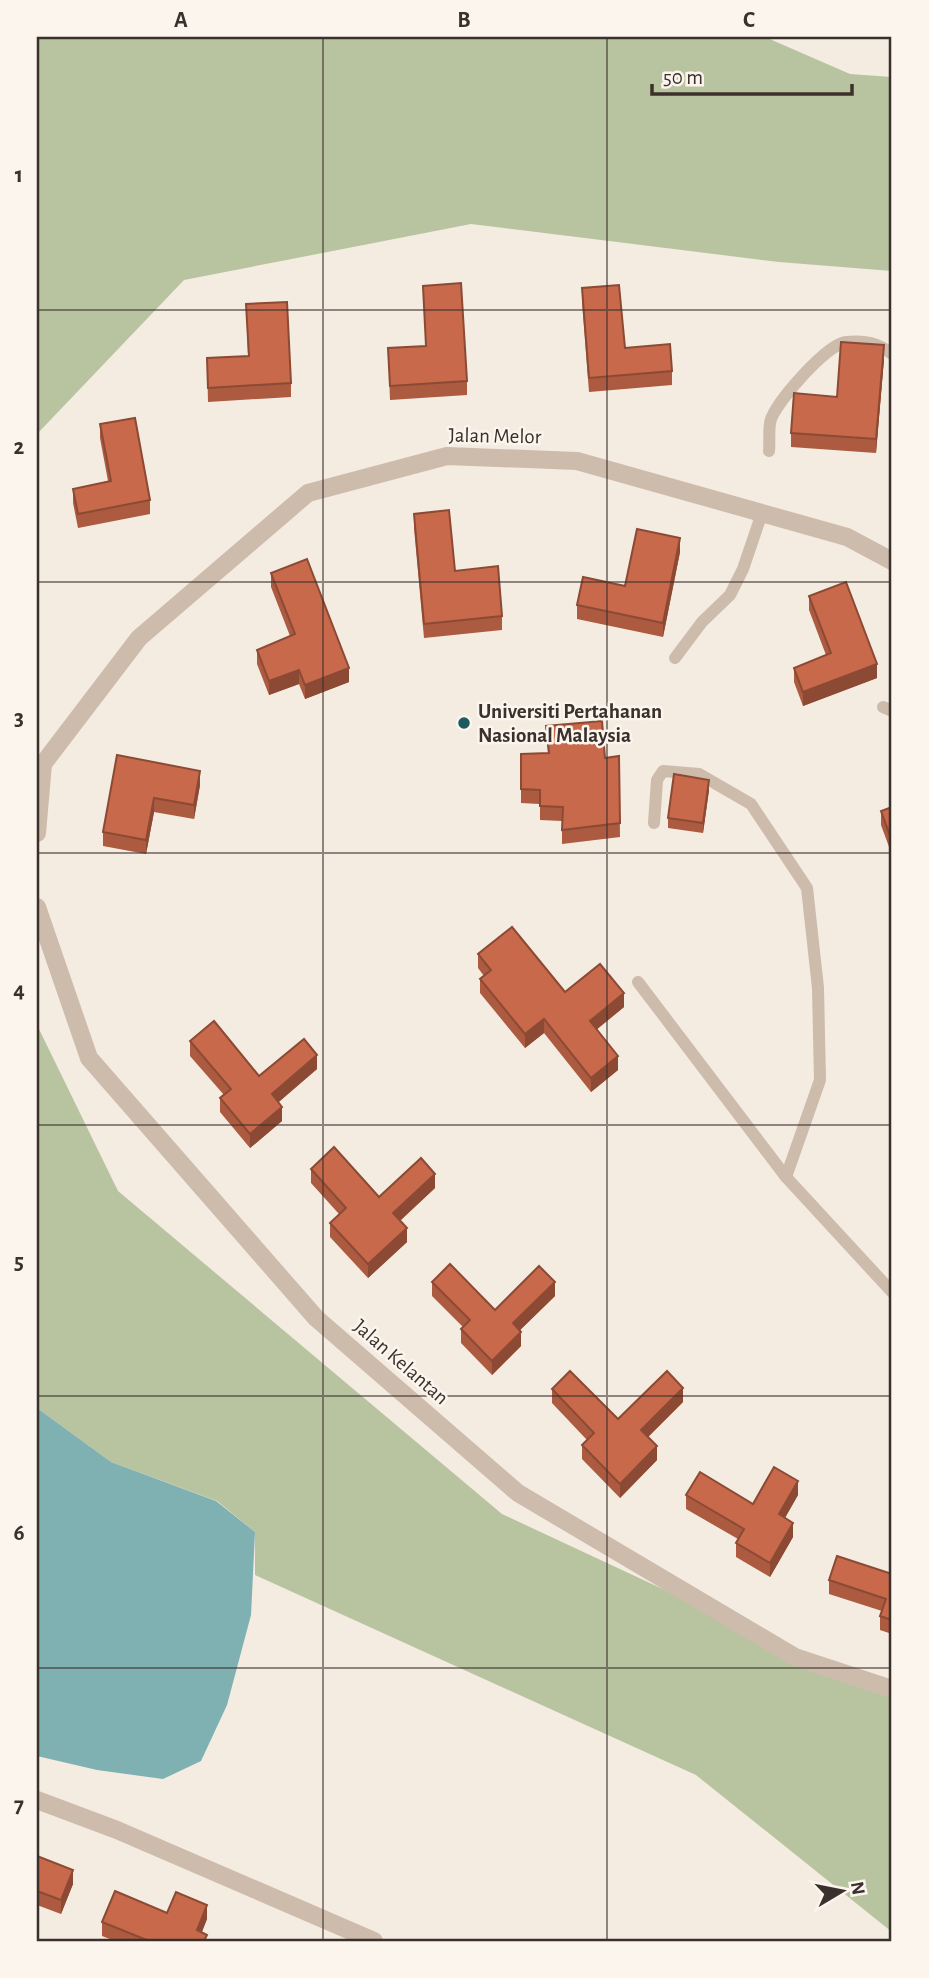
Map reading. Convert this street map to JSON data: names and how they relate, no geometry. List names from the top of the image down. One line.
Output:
{"streets":{"street":["Jalan Melor","Jalan Kelantan"]},"places":["Universiti Pertahanan Nasional Malaysia"],"scale_bar":"50 m","north":"right","grid":{"columns":["A","B","C"],"rows":["1","2","3","4","5","6","7"]}}
